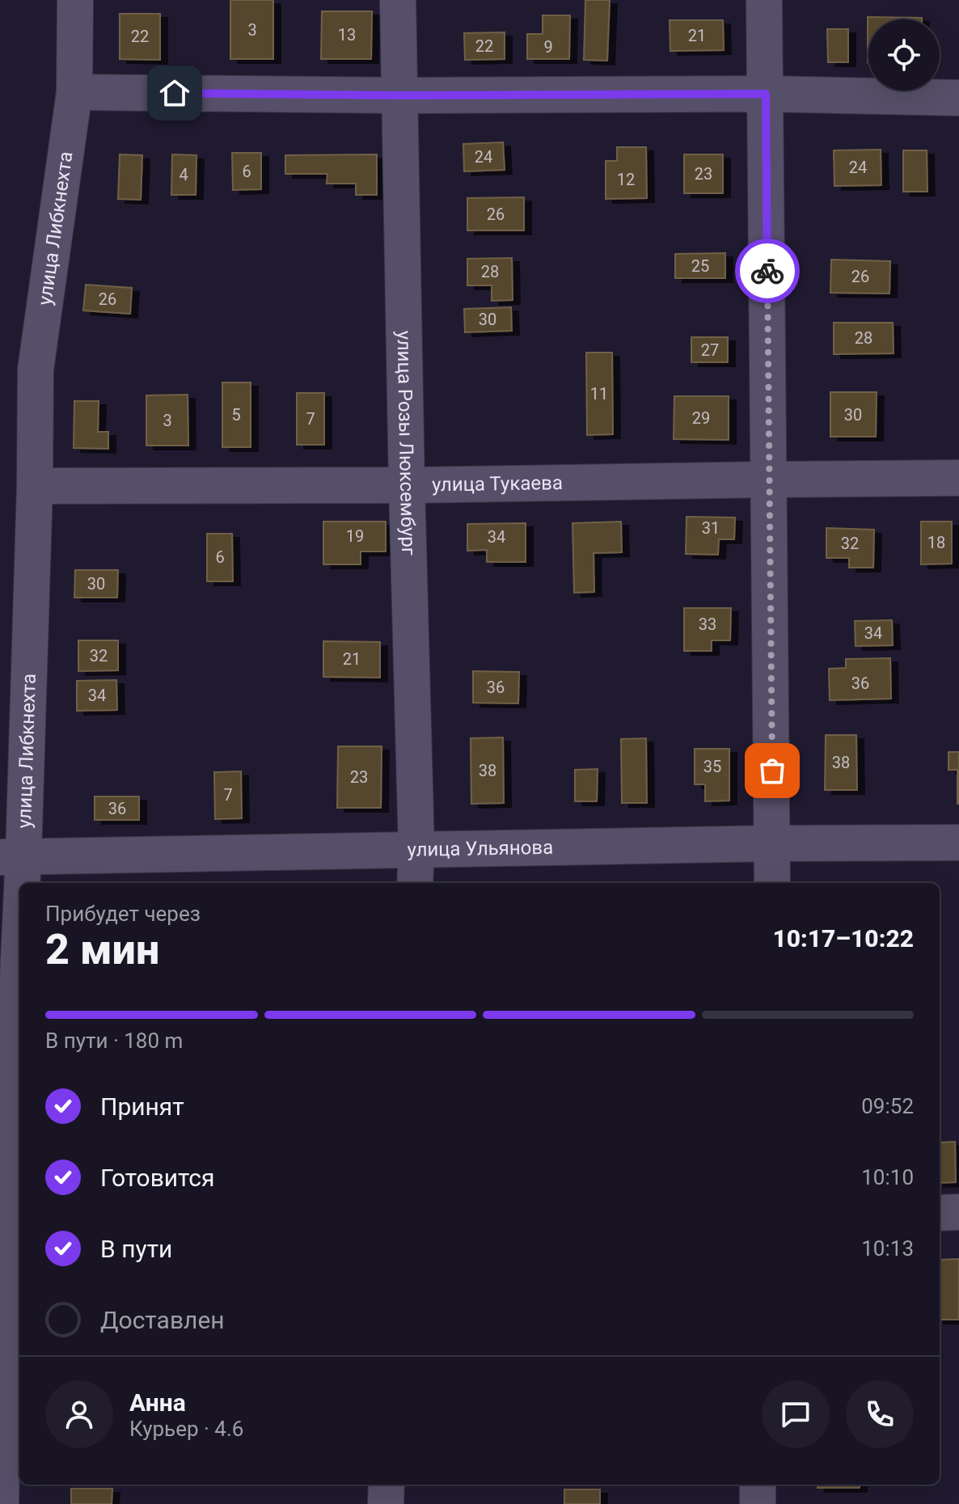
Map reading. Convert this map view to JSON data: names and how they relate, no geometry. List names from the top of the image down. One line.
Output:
{"streets":{"street":["улица Либкнехта","улица Розы Люксембург","улица Тукаева","улица Ульянова"]},"crossings":[["улица Либкнехта","улица Тукаева"],["улица Либкнехта","улица Ульянова"],["улица Розы Люксембург","улица Тукаева"],["улица Розы Люксембург","улица Ульянова"]],"house_numbers":["3","13","21","22","22","9","24","24","6","23","4","12","26","25","28","26","26","30","28","27","11","5","30","29","7","3","31","19","34","18","32","6","30","33","34","32","21","36","36","34","38","35","38","23","7","36"],"page":{"heading":["2 мин","Прибудет через","10:17–10:22"],"panel":["Анна","Курьер · 4.6"],"bar":"В пути · 180 m","list":[["Принят","09:52"],["Готовится","10:10"],["В пути","10:13"],"Доставлен"]}}
